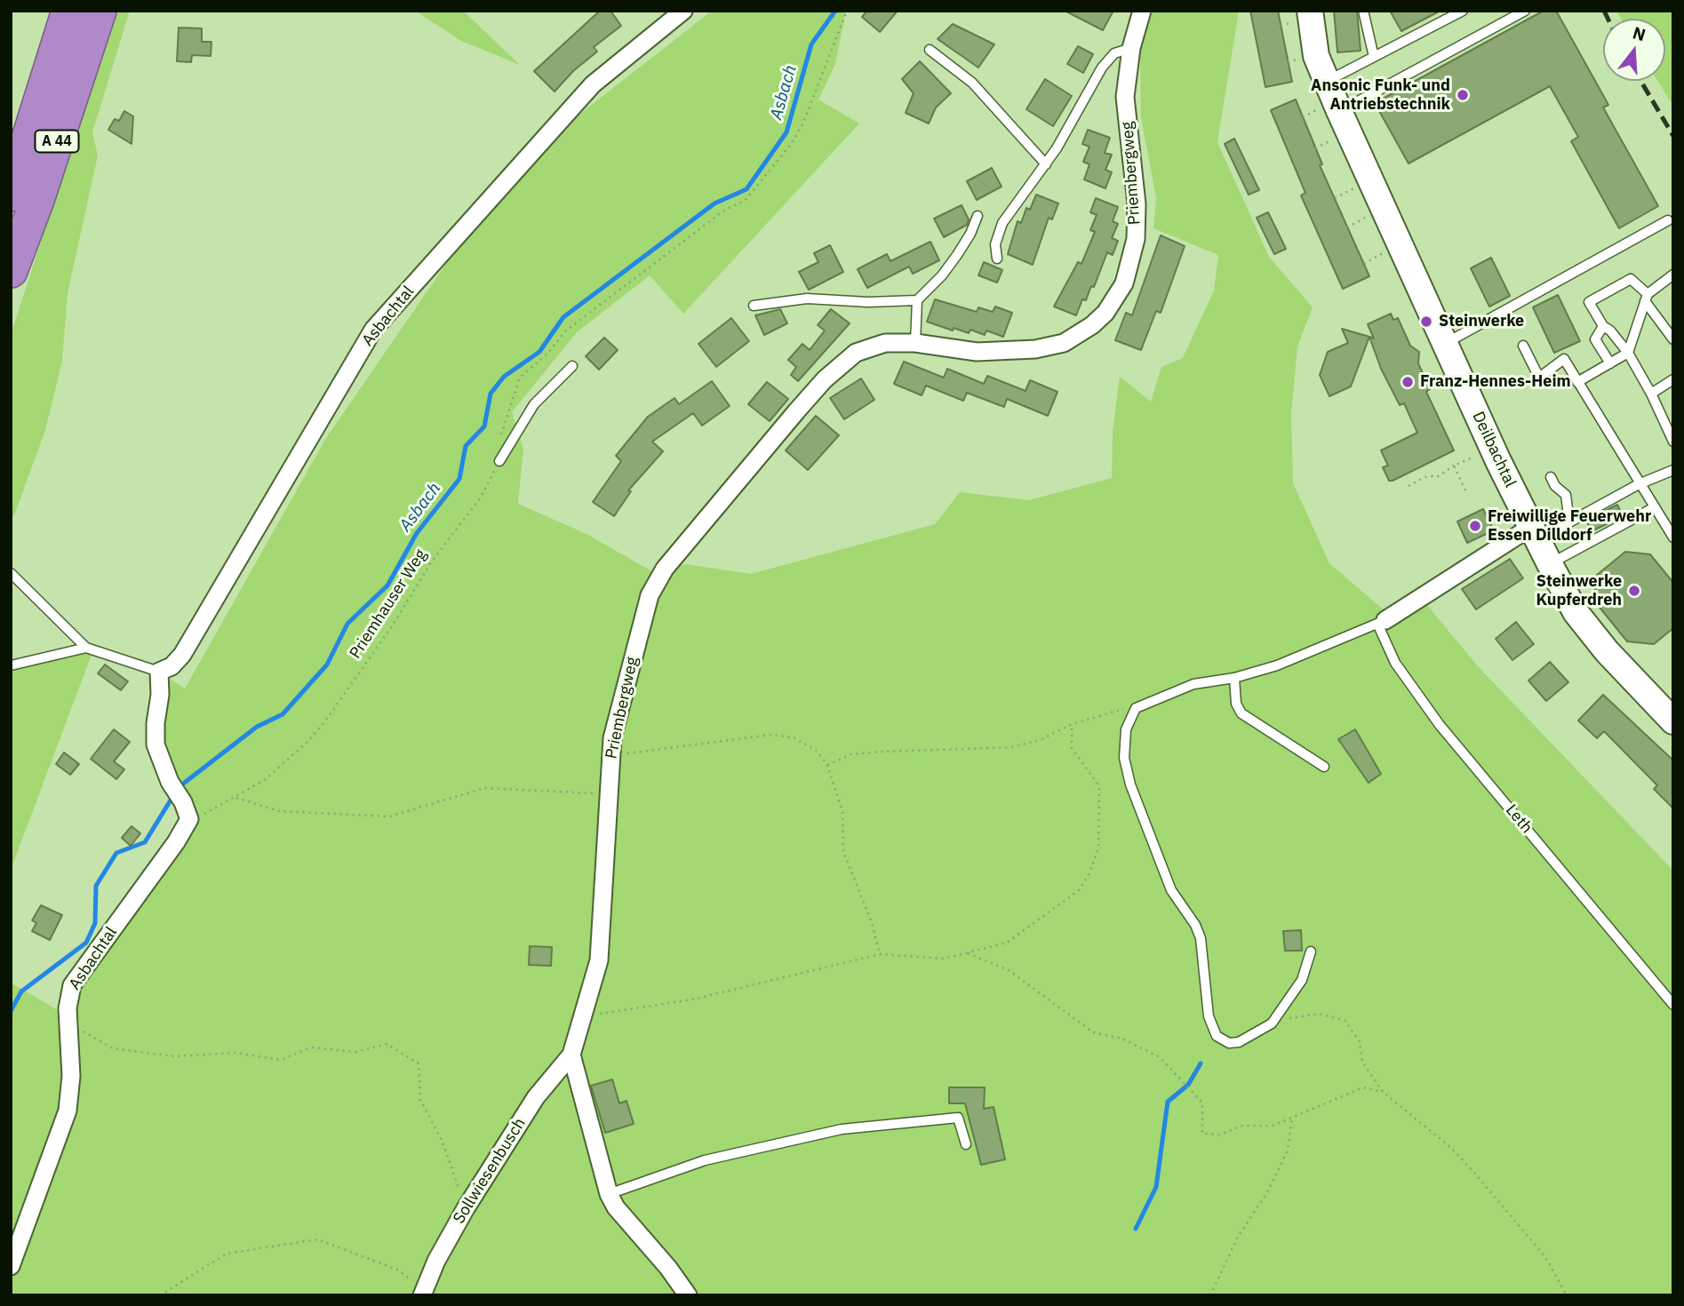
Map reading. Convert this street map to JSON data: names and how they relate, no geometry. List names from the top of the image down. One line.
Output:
{"streets":{"highway":["A 44"],"street":["Priembergweg","Asbachtal","Deilbachtal","Sollwiesenbusch"],"lane":["Leth"],"path":["Priemhauser Weg"]},"crossings":[["Priembergweg","Sollwiesenbusch"],["Asbachtal","Priemhauser Weg"]],"water":["Asbach"],"places":["Ansonic Funk- und Antriebstechnik","Steinwerke","Franz-Hennes-Heim","Freiwillige Feuerwehr Essen Dilldorf","Steinwerke Kupferdreh"],"north":"top"}
